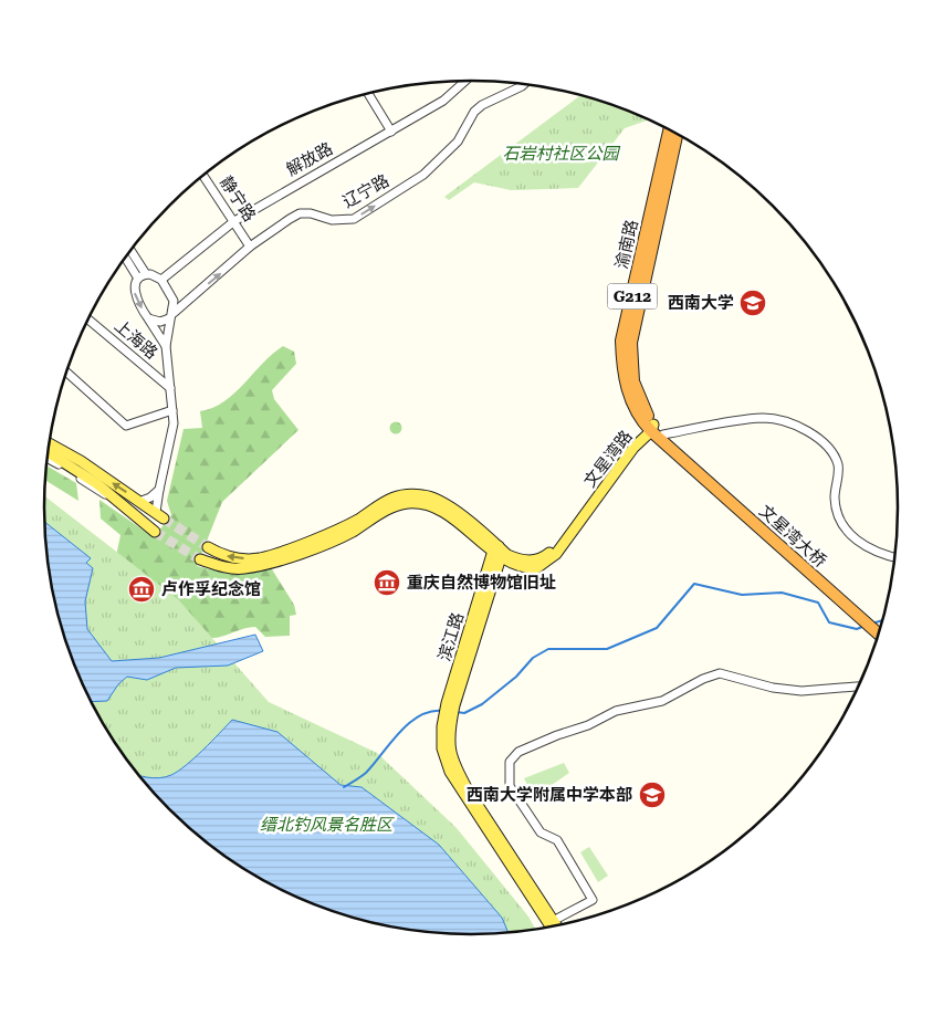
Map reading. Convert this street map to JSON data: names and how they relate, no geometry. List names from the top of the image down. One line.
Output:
{"streets":{"highway":["渝南路","G212","文星湾大桥"],"main road":["文星湾路","滨江路"],"street":["解放路","辽宁路","静宁路","上海路"]},"crossings":[["解放路","辽宁路"],["解放路","静宁路"],["辽宁路","静宁路"],["渝南路","文星湾路"],["渝南路","文星湾大桥"],["文星湾路","滨江路"]],"one_way":["辽宁路"],"parks":["石岩村社区公园","缙北钓风景名胜区"],"places":{"school or university":["西南大学","西南大学附属中学本部"],"museum":["重庆自然博物馆旧址","卢作孚纪念馆"]}}
